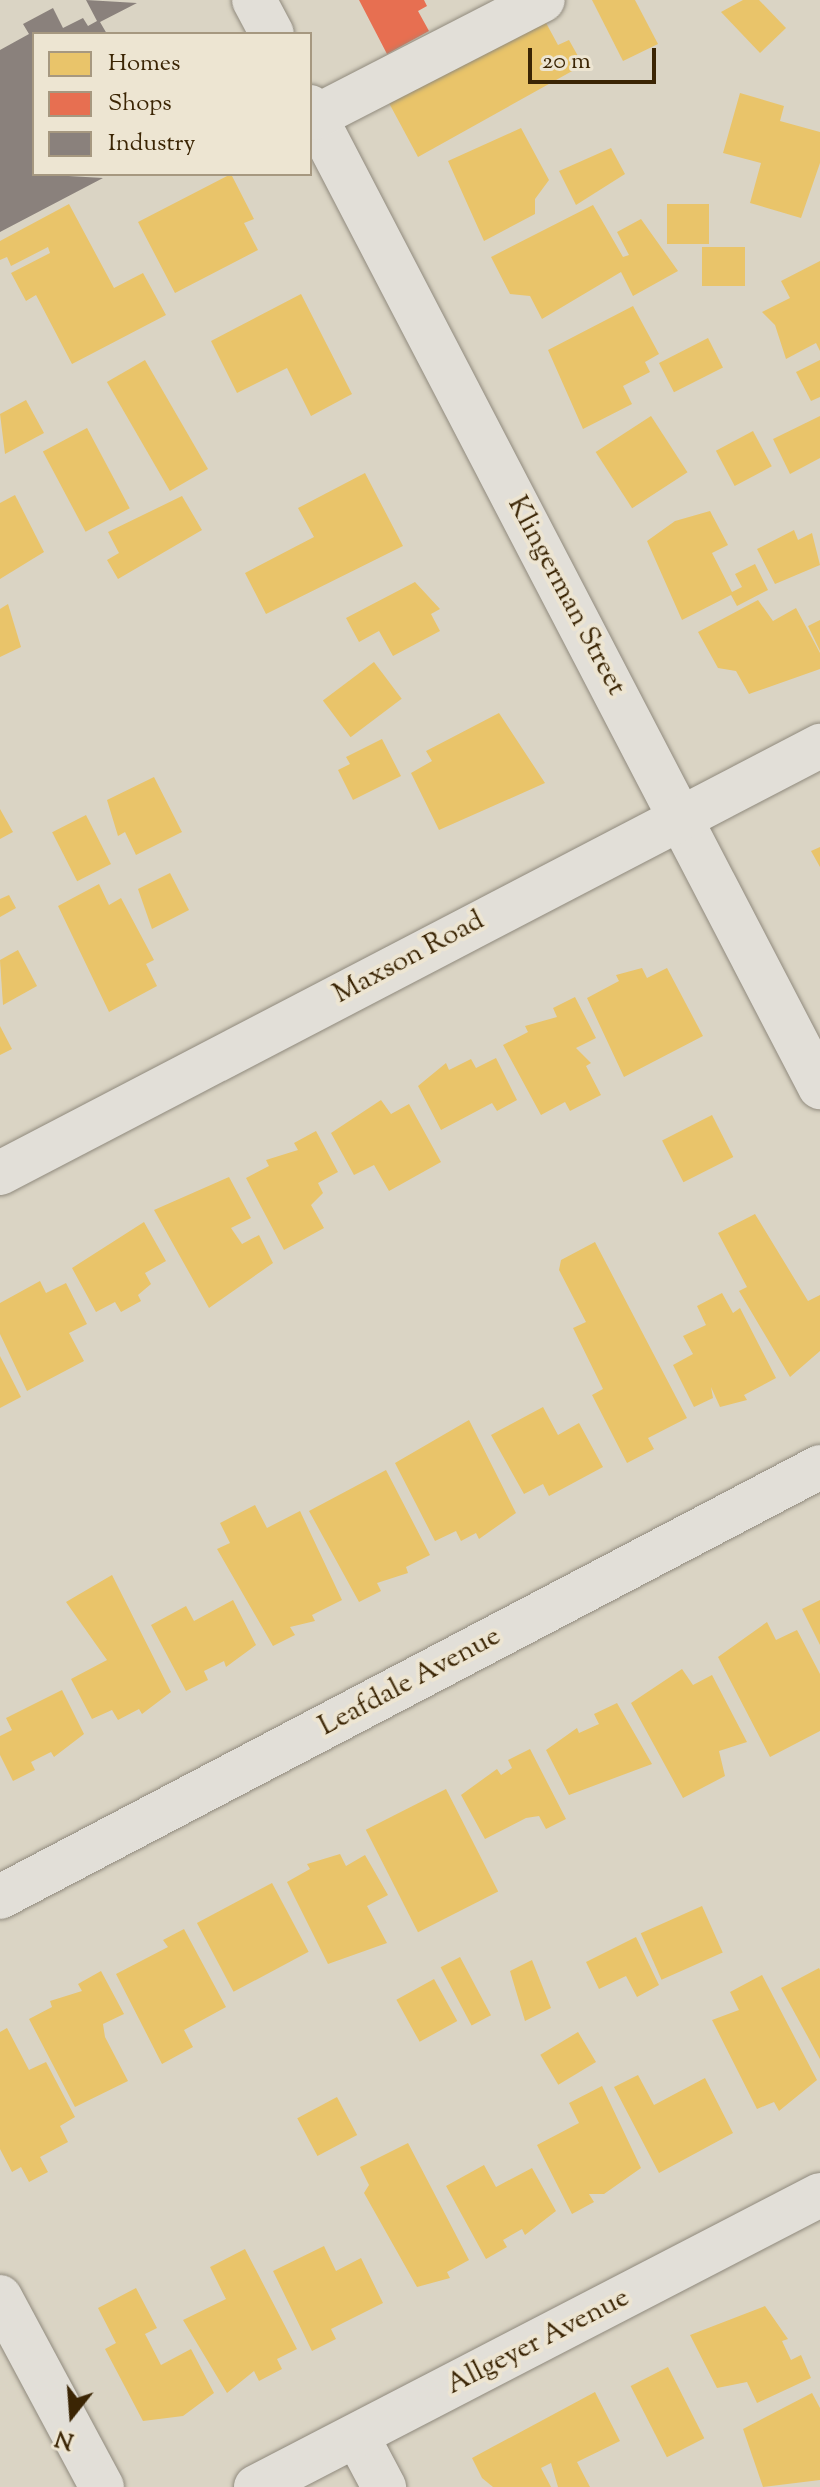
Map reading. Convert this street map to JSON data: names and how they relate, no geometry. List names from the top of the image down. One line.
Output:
{"streets":{"street":["Klingerman Street","Maxson Road","Leafdale Avenue","Allgeyer Avenue"]},"crossings":[["Klingerman Street","Maxson Road"]],"legend":["Homes","Shops","Industry"],"scale_bar":"20 m","north":"bottom"}
